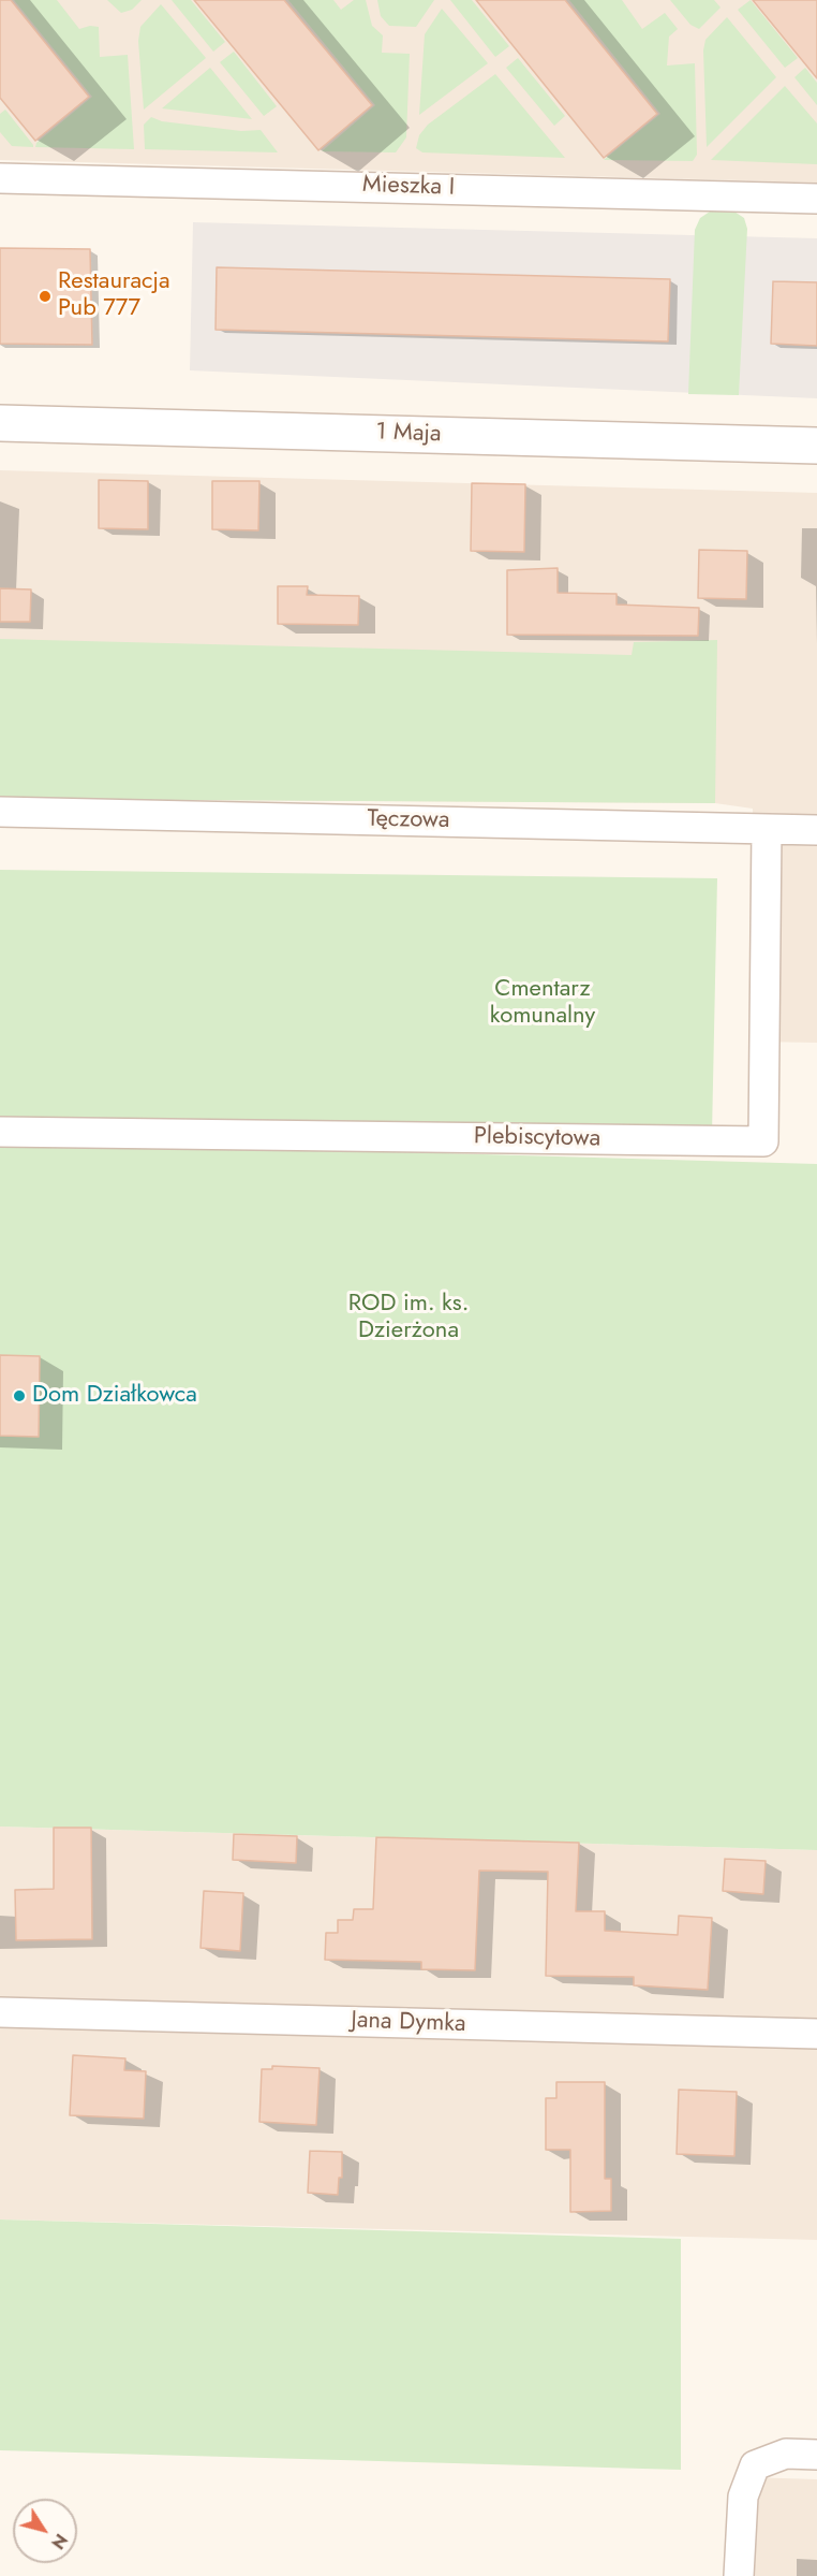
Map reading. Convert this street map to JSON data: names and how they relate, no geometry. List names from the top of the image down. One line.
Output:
{"streets":{"street":["Mieszka I","1 Maja","Tęczowa","Plebiscytowa","Jana Dymka"]},"crossings":[["Tęczowa","Plebiscytowa"]],"parks":["Cmentarz komunalny","ROD im. ks. Dzierżona"],"places":["Restauracja Pub 777","Dom Działkowca"],"north":"bottom right"}
